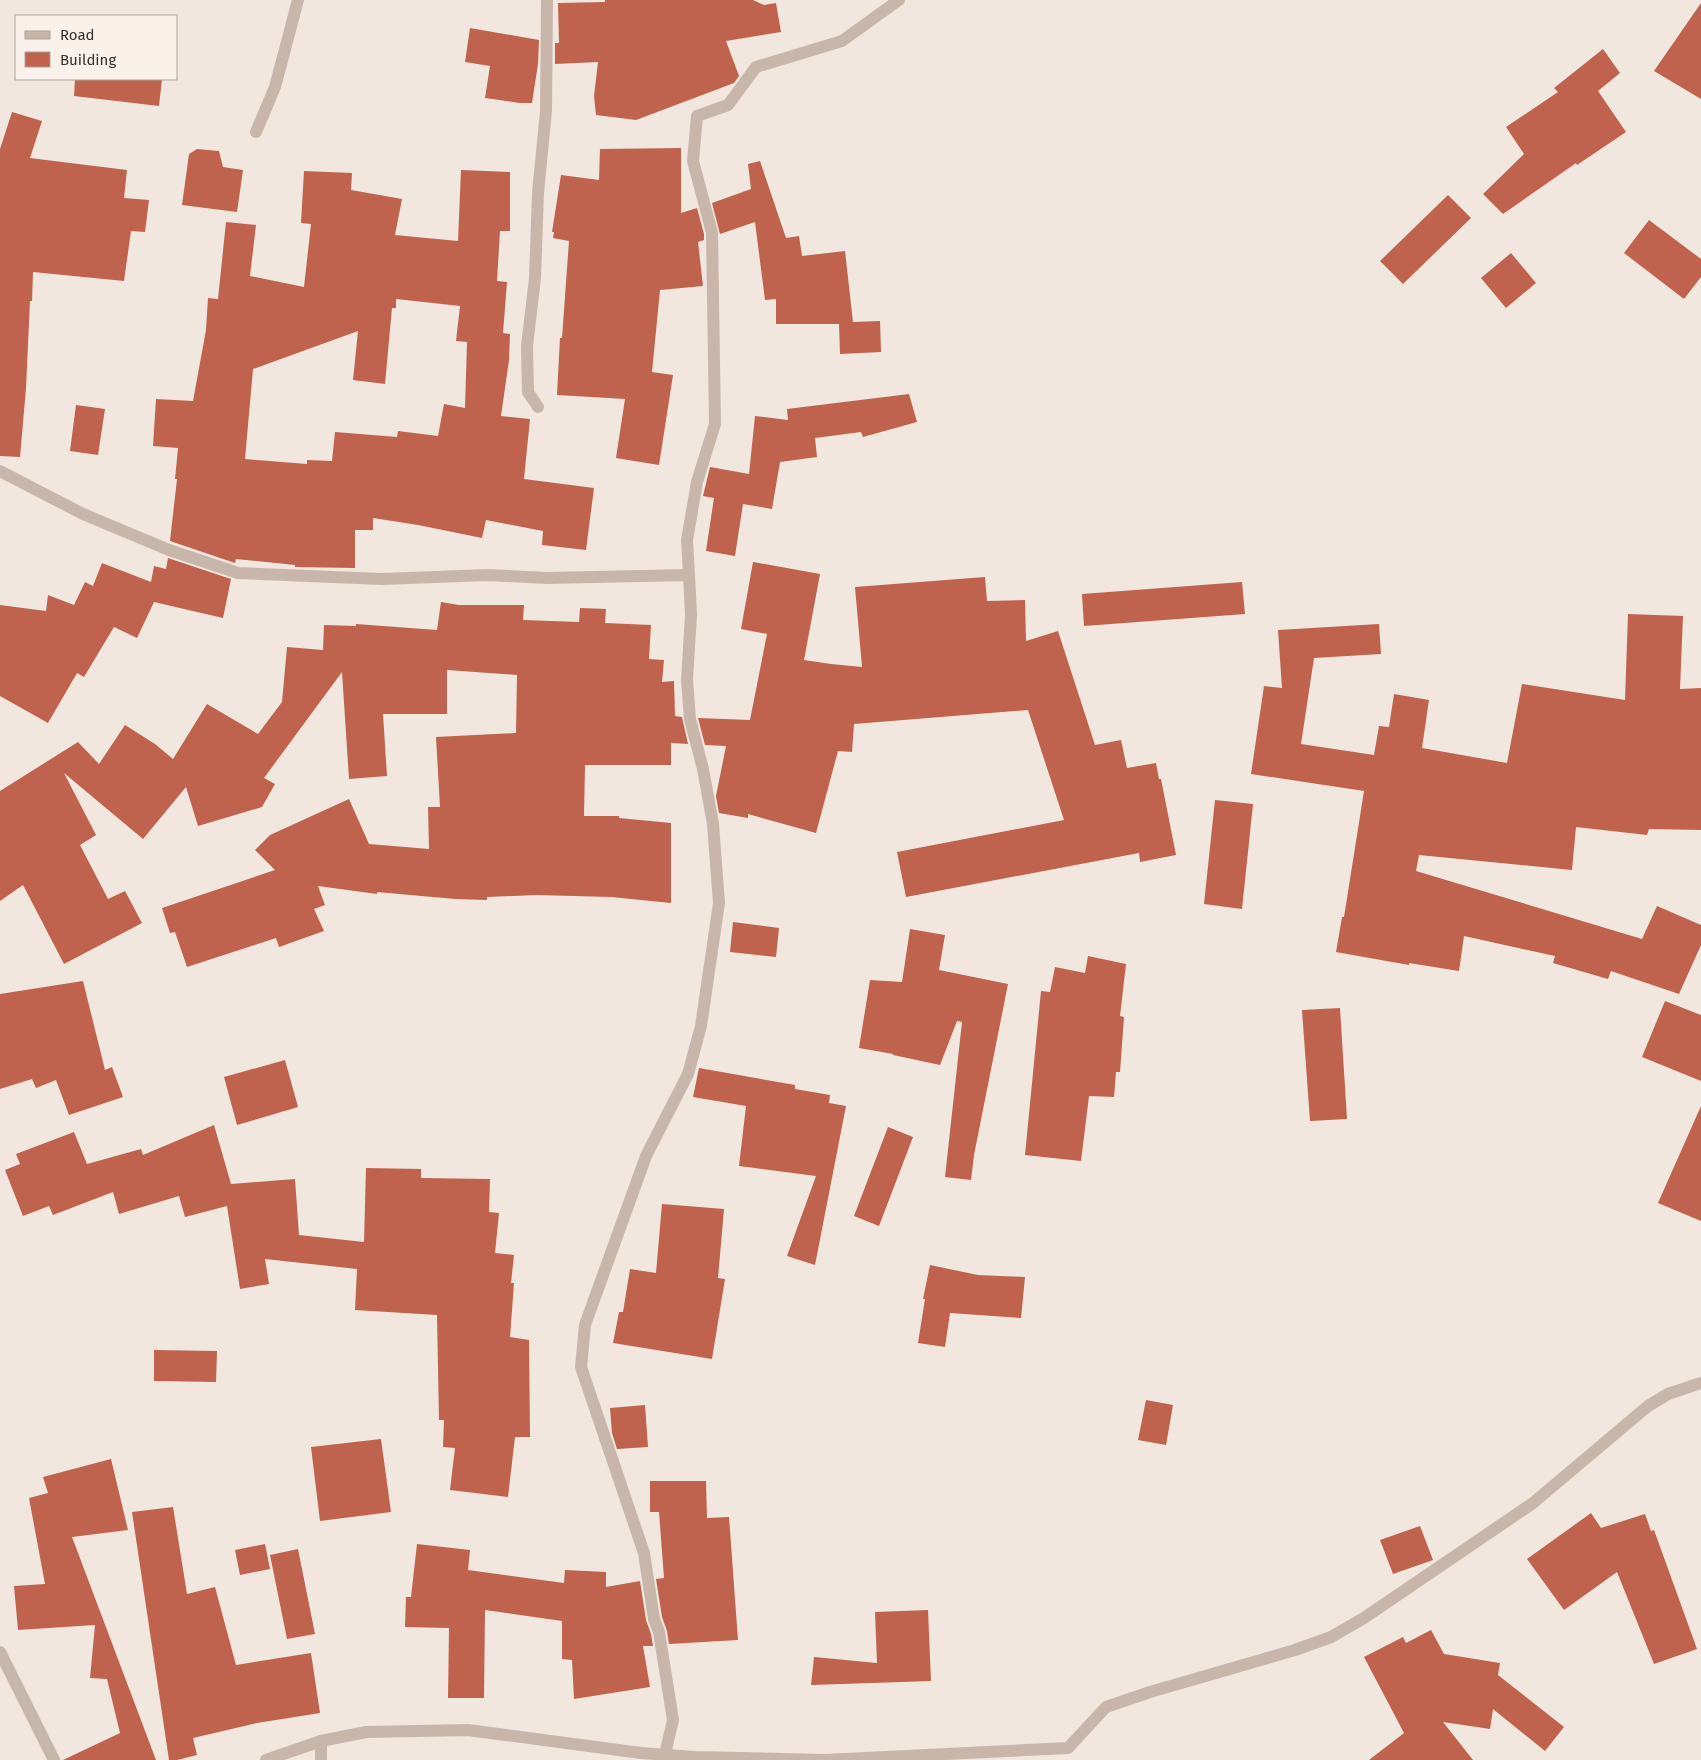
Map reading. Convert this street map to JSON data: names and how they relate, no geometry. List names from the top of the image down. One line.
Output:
{"legend":["Road","Building"]}
